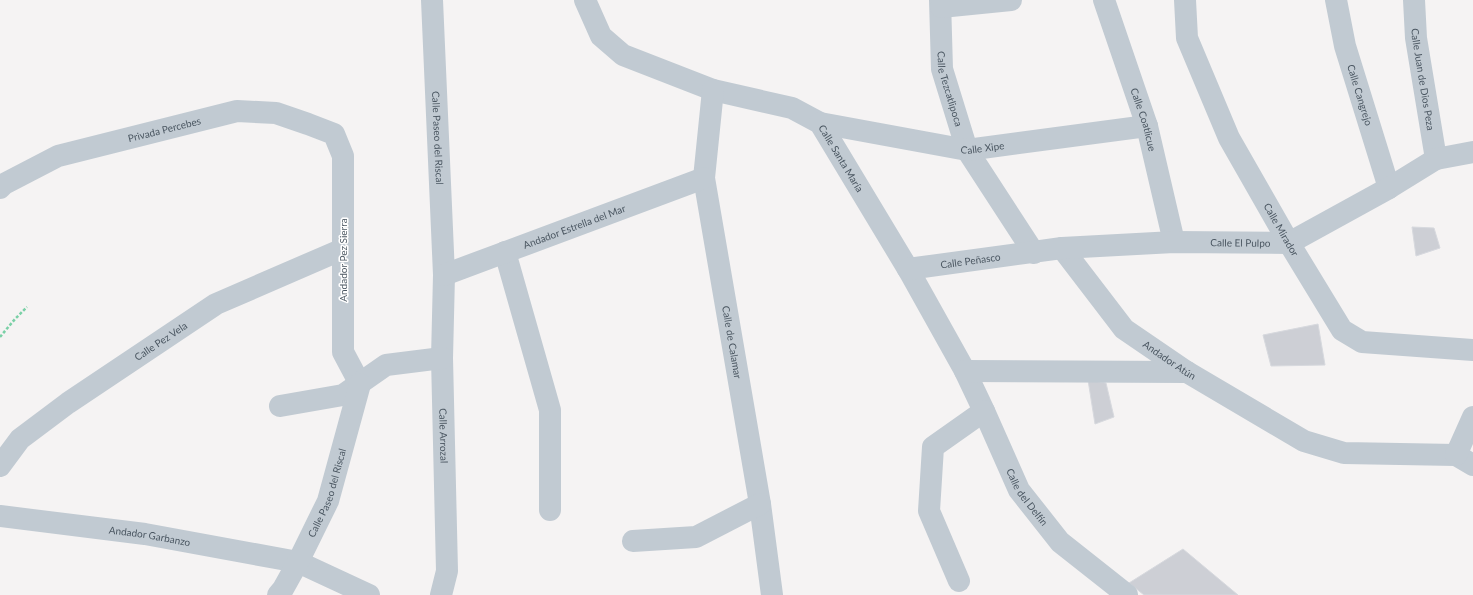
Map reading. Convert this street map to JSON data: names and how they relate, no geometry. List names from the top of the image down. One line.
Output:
{"streets":{"street":["Calle Juan de Dios Peza","Calle Tezcatlipoca","Calle Cangrejo","Calle Coatlicue","Privada Percebes","Calle Paseo del Riscal","Calle Xipe","Calle Santa María","Andador Estrella del Mar","Calle Mirador","Calle El Pulpo","Andador Pez Sierra","Calle Peñasco","Calle Pez Vela","Calle de Calamar","Andador Atún","Calle Arrozal","Calle del Delfín","Andador Garbanzo"]},"crossings":[["Calle Juan de Dios Peza","Calle El Pulpo"],["Calle Tezcatlipoca","Calle Xipe"],["Calle Tezcatlipoca","Calle El Pulpo"],["Calle Tezcatlipoca","Calle Peñasco"],["Calle Cangrejo","Calle El Pulpo"],["Calle Coatlicue","Calle Xipe"],["Calle Coatlicue","Calle El Pulpo"],["Privada Percebes","Andador Pez Sierra"],["Calle Paseo del Riscal","Andador Estrella del Mar"],["Calle Paseo del Riscal","Andador Pez Sierra"],["Calle Paseo del Riscal","Calle Arrozal"],["Calle Paseo del Riscal","Andador Garbanzo"],["Calle Xipe","Calle Santa María"],["Calle Santa María","Calle Peñasco"],["Calle Santa María","Calle de Calamar"],["Calle Santa María","Calle del Delfín"],["Andador Estrella del Mar","Calle de Calamar"],["Andador Estrella del Mar","Calle Arrozal"],["Calle Mirador","Calle El Pulpo"],["Calle El Pulpo","Calle Peñasco"],["Calle El Pulpo","Andador Atún"],["Andador Pez Sierra","Calle Pez Vela"]]}
